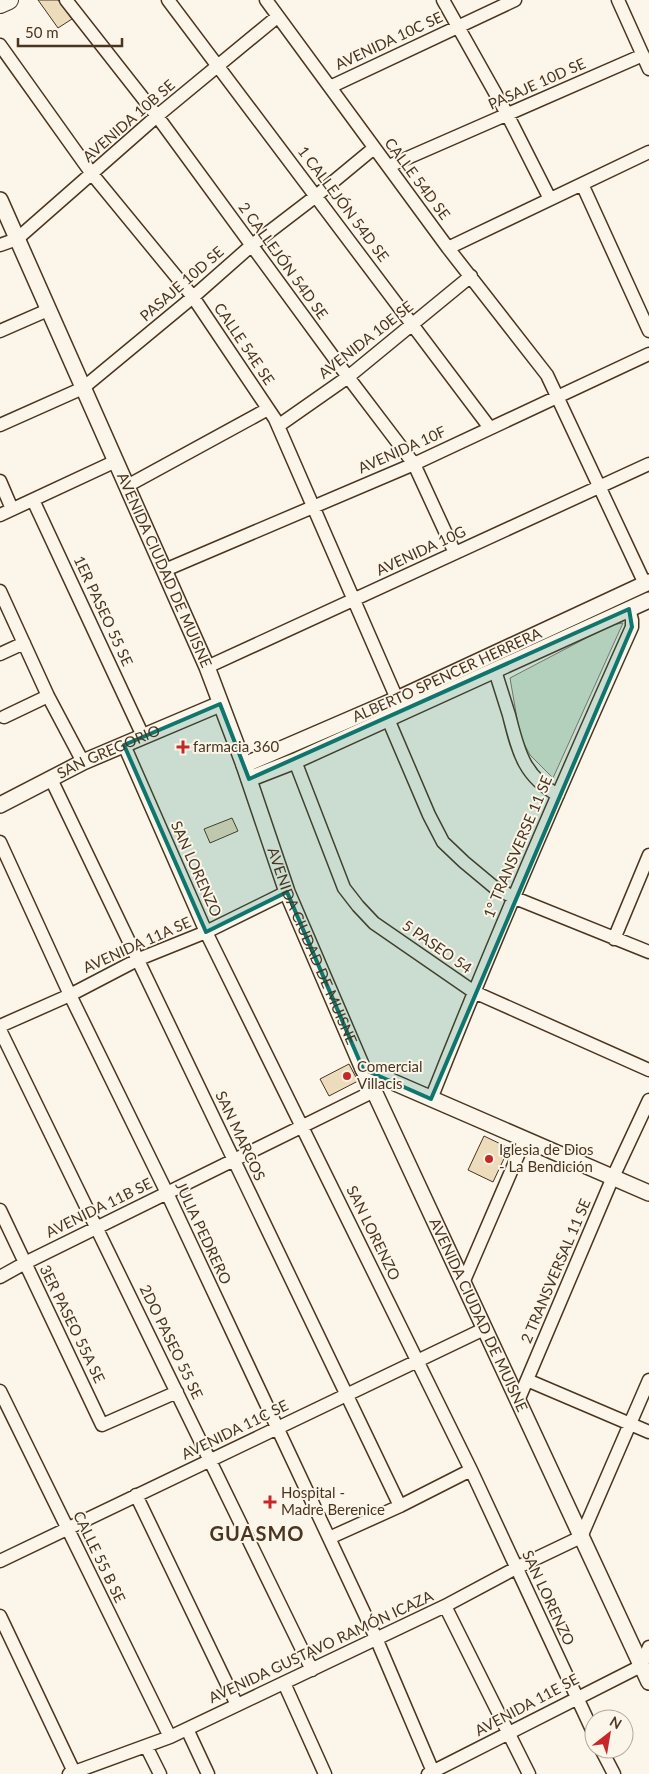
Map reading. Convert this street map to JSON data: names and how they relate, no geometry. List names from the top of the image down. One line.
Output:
{"streets":{"street":["AVENIDA 10C SE","PASAJE 10D SE","AVENIDA 10B SE","CALLE 54D SE","1 CALLEJÓN 54D SE","2 CALLEJÓN 54D SE","AVENIDA 10E SE","CALLE 54E SE","AVENIDA 10F","AVENIDA 10G","AVENIDA CIUDAD DE MUISNE","1ER PASEO 55 SE","ALBERTO SPENCER HERRERA","SAN GREGORIO","1° TRANSVERSE 11 SE","SAN LORENZO","AVENIDA 11A SE","5 PASEO 54","SAN MARCOS","AVENIDA 11B SE","JULIA PEDRERO","2 TRANSVERSAL 11 SE","3ER PASEO 55A SE","2DO PASEO 55 SE","AVENIDA 11C SE","CALLE 55 B SE","AVENIDA GUSTAVO RAMÓN ICAZA","AVENIDA 11E SE"]},"crossings":[["AVENIDA 10C SE","CALLE 54D SE"],["PASAJE 10D SE","CALLE 54D SE"],["PASAJE 10D SE","1 CALLEJÓN 54D SE"],["PASAJE 10D SE","2 CALLEJÓN 54D SE"],["PASAJE 10D SE","CALLE 54E SE"],["PASAJE 10D SE","AVENIDA CIUDAD DE MUISNE"],["AVENIDA 10B SE","CALLE 54D SE"],["AVENIDA 10B SE","1 CALLEJÓN 54D SE"],["AVENIDA 10B SE","2 CALLEJÓN 54D SE"],["AVENIDA 10B SE","CALLE 54E SE"],["AVENIDA 10B SE","AVENIDA CIUDAD DE MUISNE"],["CALLE 54D SE","AVENIDA 10E SE"],["CALLE 54D SE","AVENIDA 10F"],["CALLE 54D SE","AVENIDA 10G"],["CALLE 54D SE","ALBERTO SPENCER HERRERA"],["1 CALLEJÓN 54D SE","AVENIDA 10E SE"],["1 CALLEJÓN 54D SE","AVENIDA 10F"],["2 CALLEJÓN 54D SE","AVENIDA 10E SE"],["2 CALLEJÓN 54D SE","AVENIDA 10F"],["2 CALLEJÓN 54D SE","AVENIDA 10G"],["AVENIDA 10E SE","CALLE 54E SE"],["CALLE 54E SE","AVENIDA 10F"],["CALLE 54E SE","AVENIDA 10G"],["CALLE 54E SE","ALBERTO SPENCER HERRERA"],["AVENIDA 10F","AVENIDA CIUDAD DE MUISNE"],["AVENIDA 10G","AVENIDA CIUDAD DE MUISNE"],["AVENIDA CIUDAD DE MUISNE","ALBERTO SPENCER HERRERA"],["AVENIDA CIUDAD DE MUISNE","SAN GREGORIO"],["AVENIDA CIUDAD DE MUISNE","AVENIDA 11A SE"],["AVENIDA CIUDAD DE MUISNE","AVENIDA 11B SE"],["AVENIDA CIUDAD DE MUISNE","2 TRANSVERSAL 11 SE"],["AVENIDA CIUDAD DE MUISNE","AVENIDA 11C SE"],["AVENIDA CIUDAD DE MUISNE","AVENIDA GUSTAVO RAMÓN ICAZA"],["AVENIDA CIUDAD DE MUISNE","AVENIDA 11E SE"],["1ER PASEO 55 SE","SAN GREGORIO"],["ALBERTO SPENCER HERRERA","1° TRANSVERSE 11 SE"],["ALBERTO SPENCER HERRERA","5 PASEO 54"],["SAN GREGORIO","SAN LORENZO"],["SAN GREGORIO","SAN MARCOS"],["1° TRANSVERSE 11 SE","5 PASEO 54"],["SAN LORENZO","AVENIDA 11A SE"],["SAN LORENZO","AVENIDA 11B SE"],["SAN LORENZO","AVENIDA 11C SE"],["SAN LORENZO","AVENIDA GUSTAVO RAMÓN ICAZA"],["SAN LORENZO","AVENIDA 11E SE"],["AVENIDA 11A SE","SAN MARCOS"],["AVENIDA 11A SE","JULIA PEDRERO"],["SAN MARCOS","AVENIDA 11B SE"],["SAN MARCOS","AVENIDA 11C SE"],["AVENIDA 11B SE","JULIA PEDRERO"],["AVENIDA 11B SE","3ER PASEO 55A SE"],["AVENIDA 11B SE","2DO PASEO 55 SE"],["JULIA PEDRERO","AVENIDA 11C SE"],["JULIA PEDRERO","AVENIDA GUSTAVO RAMÓN ICAZA"],["JULIA PEDRERO","AVENIDA 11E SE"],["3ER PASEO 55A SE","2DO PASEO 55 SE"],["2DO PASEO 55 SE","AVENIDA 11C SE"],["2DO PASEO 55 SE","AVENIDA GUSTAVO RAMÓN ICAZA"],["AVENIDA 11C SE","CALLE 55 B SE"],["CALLE 55 B SE","AVENIDA GUSTAVO RAMÓN ICAZA"]],"districts":["GUASMO"],"places":{"health":["farmacia 360","Hospital - Madre Berenice"],"other":["Comercial Villacis","Iglesia de Dios - La Bendición"]},"scale_bar":"50 m","north":"top right"}
